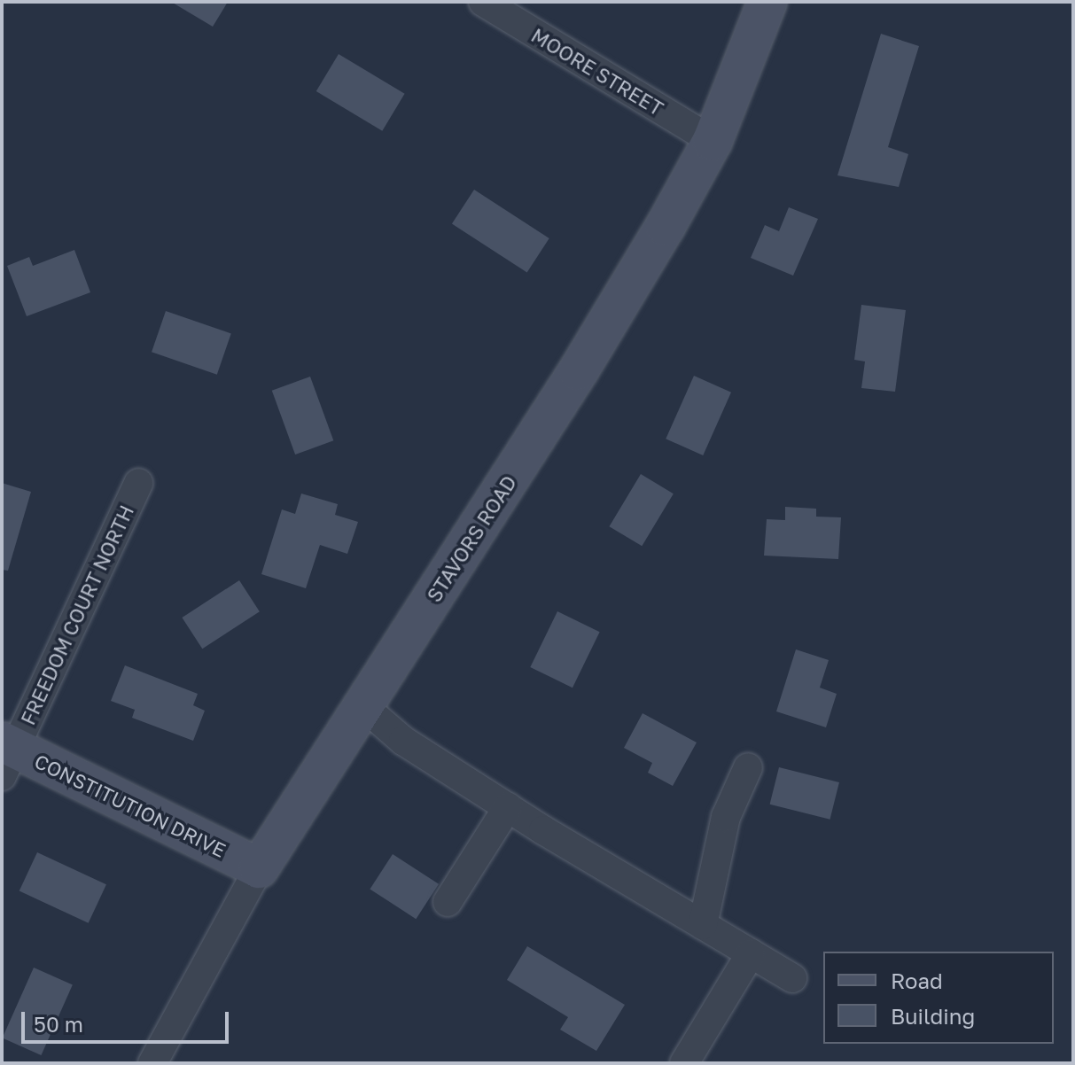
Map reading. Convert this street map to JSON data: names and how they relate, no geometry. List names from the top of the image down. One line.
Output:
{"streets":{"street":["MOORE STREET","STAVORS ROAD","FREEDOM COURT NORTH","CONSTITUTION DRIVE"]},"crossings":[["MOORE STREET","STAVORS ROAD"],["STAVORS ROAD","CONSTITUTION DRIVE"],["FREEDOM COURT NORTH","CONSTITUTION DRIVE"]],"legend":["Road","Building"],"scale_bar":"50 m"}
